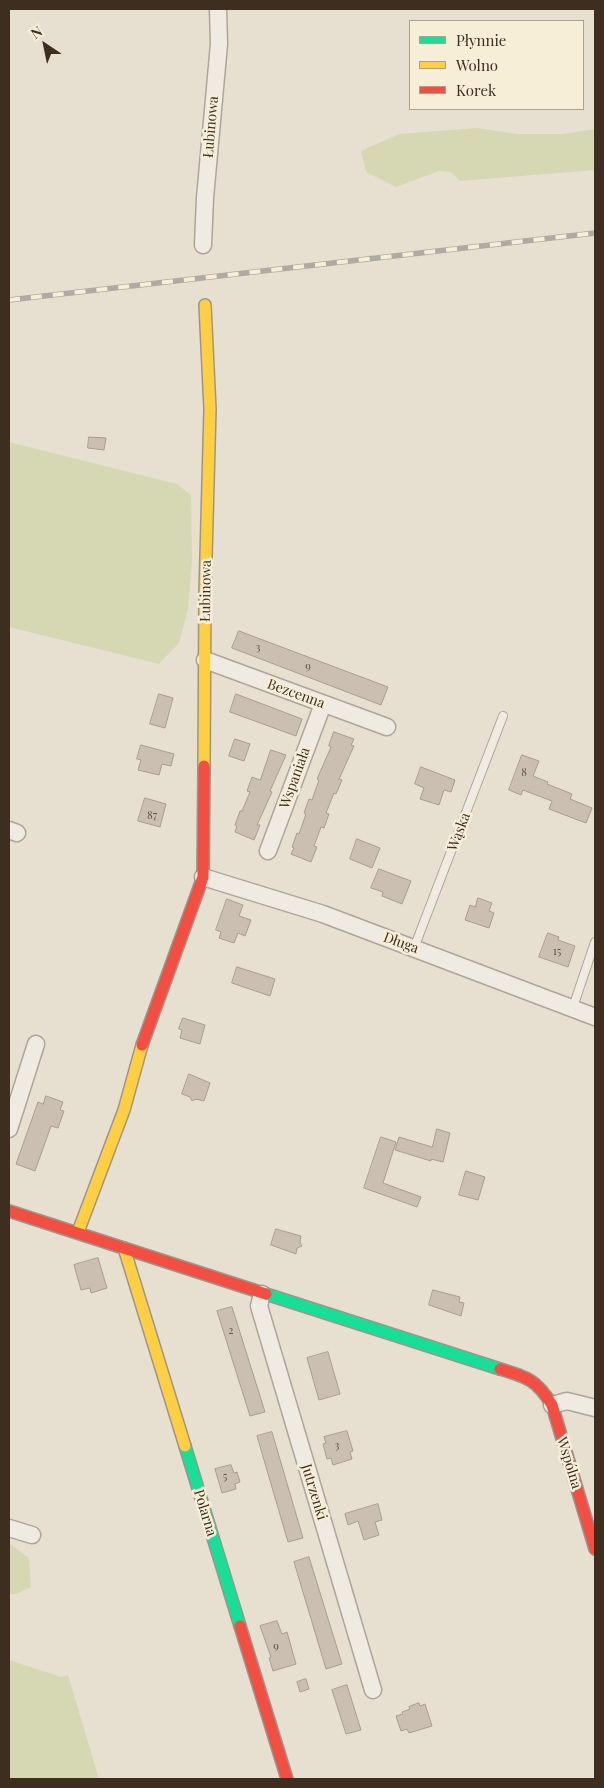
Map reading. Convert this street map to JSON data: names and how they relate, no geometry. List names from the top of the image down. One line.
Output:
{"streets":{"street":["Łubinowa","Bezcenna","Wspaniała","Długa","Wspólna","Jutrzenki","Polarna"],"lane":["Wąska"]},"crossings":[["Łubinowa","Bezcenna"],["Łubinowa","Długa"],["Bezcenna","Wspaniała"],["Wąska","Długa"],["Wspólna","Jutrzenki"],["Wspólna","Polarna"]],"house_numbers":["3","9","8","87","15","2","3","5","9"],"legend":["Płynnie","Wolno","Korek"],"north":"top left"}
